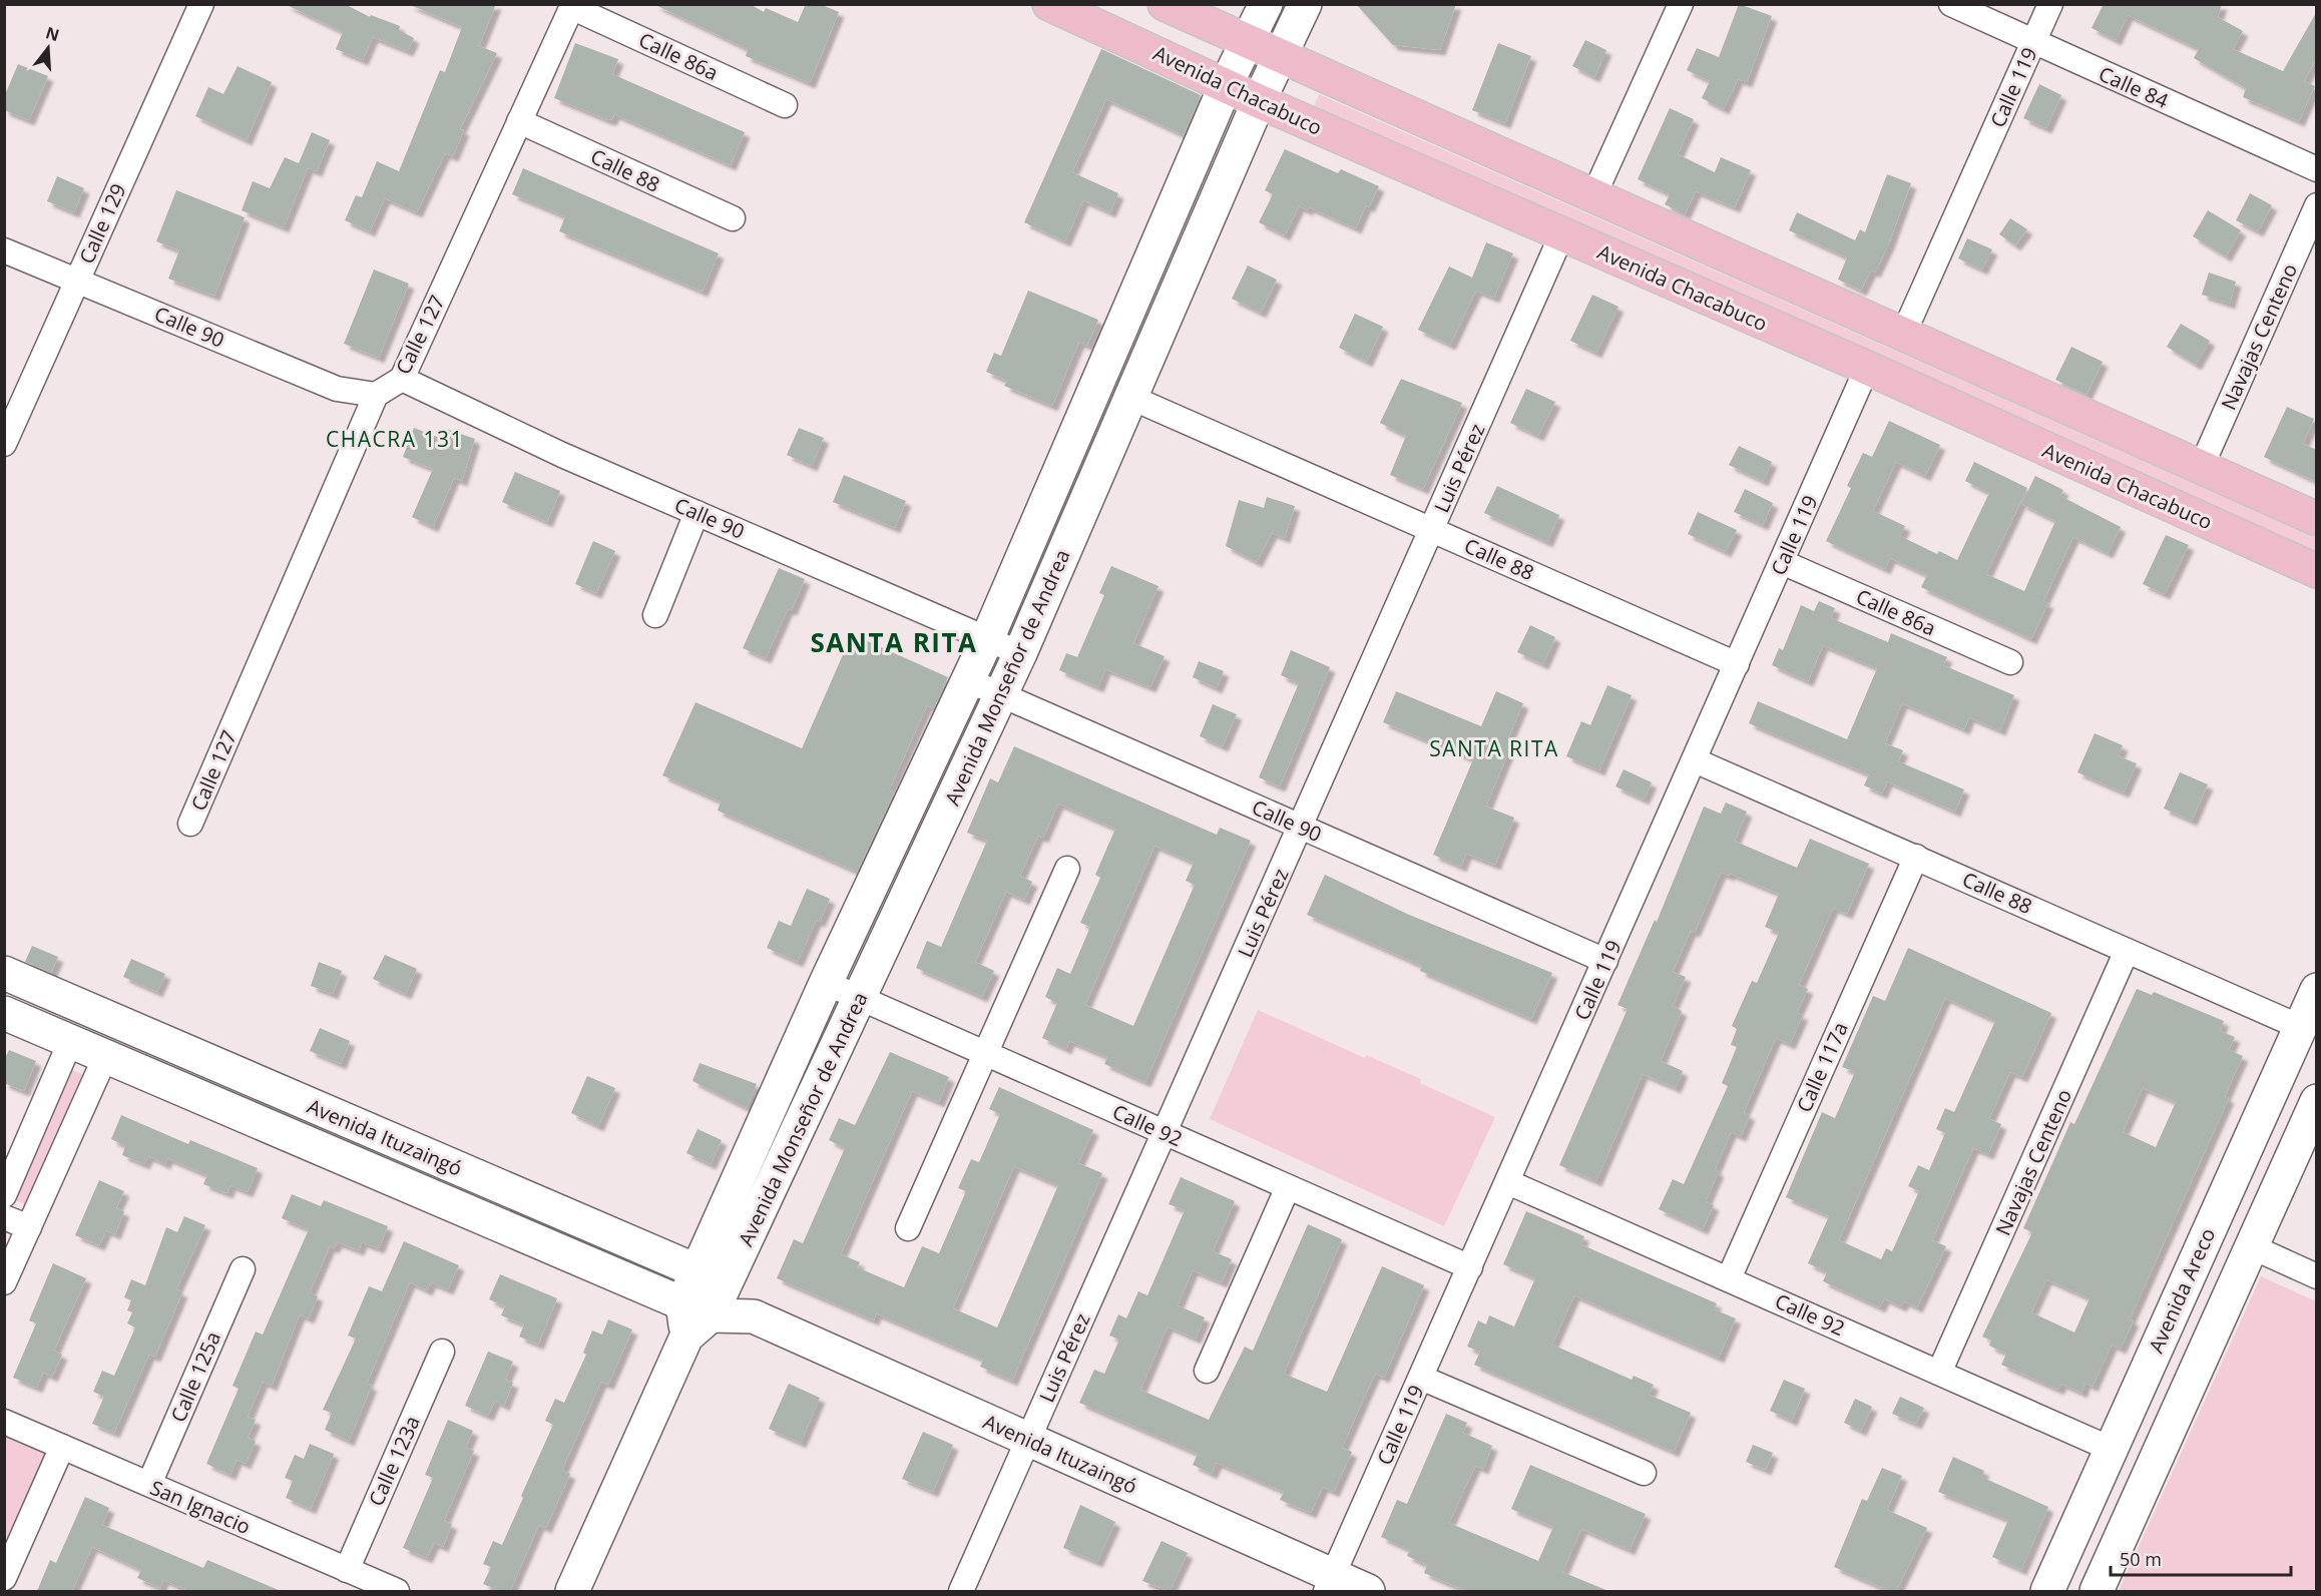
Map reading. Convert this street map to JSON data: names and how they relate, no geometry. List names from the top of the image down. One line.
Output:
{"streets":{"main road":["Avenida Chacabuco","Avenida Monseñor de Andrea","Avenida Ituzaingó","Avenida Areco"],"street":["Calle 86a","Calle 119","Calle 84","Calle 88","Calle 129","Calle 90","Calle 127","Navajas Centeno","Luis Pérez","Calle 117a","Calle 92","Calle 125a","Calle 123a","San Ignacio"]},"crossings":[["Calle 86a","Calle 119"],["Calle 86a","Calle 127"],["Calle 119","Calle 84"],["Calle 119","Avenida Chacabuco"],["Calle 119","Calle 88"],["Calle 119","Calle 90"],["Calle 119","Calle 92"],["Calle 119","Avenida Ituzaingó"],["Avenida Chacabuco","Luis Pérez"],["Avenida Chacabuco","Avenida Monseñor de Andrea"],["Calle 88","Calle 127"],["Calle 88","Navajas Centeno"],["Calle 88","Luis Pérez"],["Calle 88","Avenida Monseñor de Andrea"],["Calle 88","Calle 117a"],["Calle 88","Avenida Areco"],["Calle 129","Calle 90"],["Calle 90","Calle 127"],["Calle 90","Luis Pérez"],["Calle 90","Avenida Monseñor de Andrea"],["Navajas Centeno","Calle 92"],["Luis Pérez","Calle 92"],["Luis Pérez","Avenida Ituzaingó"],["Avenida Monseñor de Andrea","Calle 92"],["Avenida Monseñor de Andrea","Avenida Ituzaingó"],["Calle 117a","Calle 92"],["Calle 92","Avenida Areco"],["Calle 125a","San Ignacio"],["Calle 123a","San Ignacio"]],"districts":["CHACRA 131","SANTA RITA","SANTA RITA"],"scale_bar":"50 m","north":"top"}
